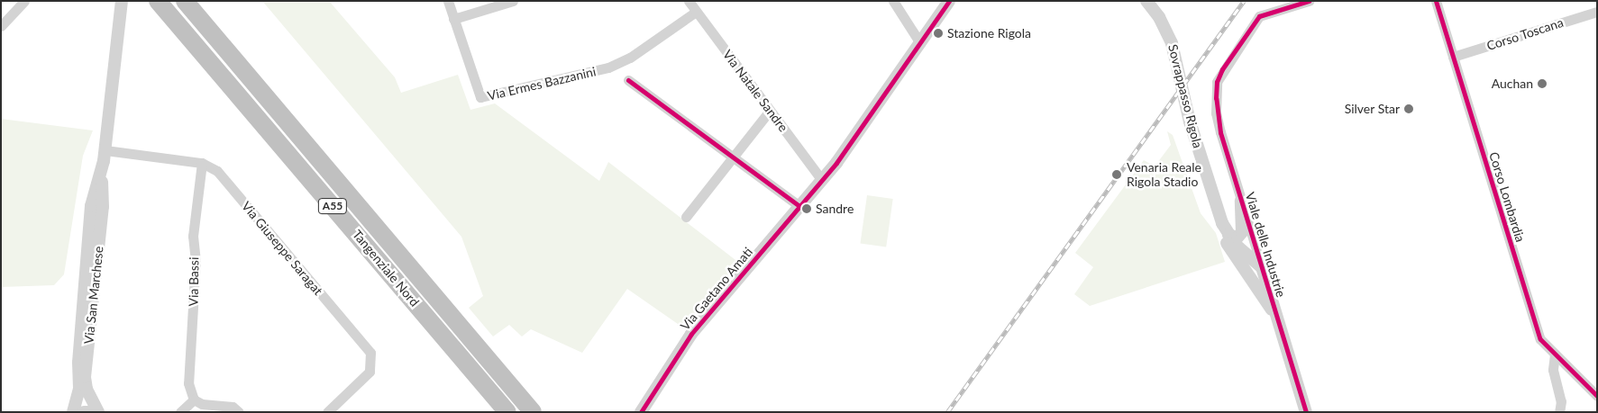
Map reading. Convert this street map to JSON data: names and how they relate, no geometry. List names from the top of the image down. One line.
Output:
{"streets":{"highway":["A55","Tangenziale Nord"],"street":["Corso Toscana","Via Ermes Bazzanini","Via Natale Sandre","Sovrappasso Rigola","Corso Lombardia","Viale delle Industrie","Via Giuseppe Saragat","Via Bassi","Via Gaetano Amati","Via San Marchese"]},"crossings":[["Corso Toscana","Corso Lombardia"],["Via Ermes Bazzanini","Via Natale Sandre"],["Via Natale Sandre","Via Gaetano Amati"],["Sovrappasso Rigola","Viale delle Industrie"],["Via Giuseppe Saragat","Via Bassi"],["Via Giuseppe Saragat","Via San Marchese"]],"places":["Stazione Rigola","Auchan","Silver Star","Venaria Reale Rigola Stadio","Sandre"]}
